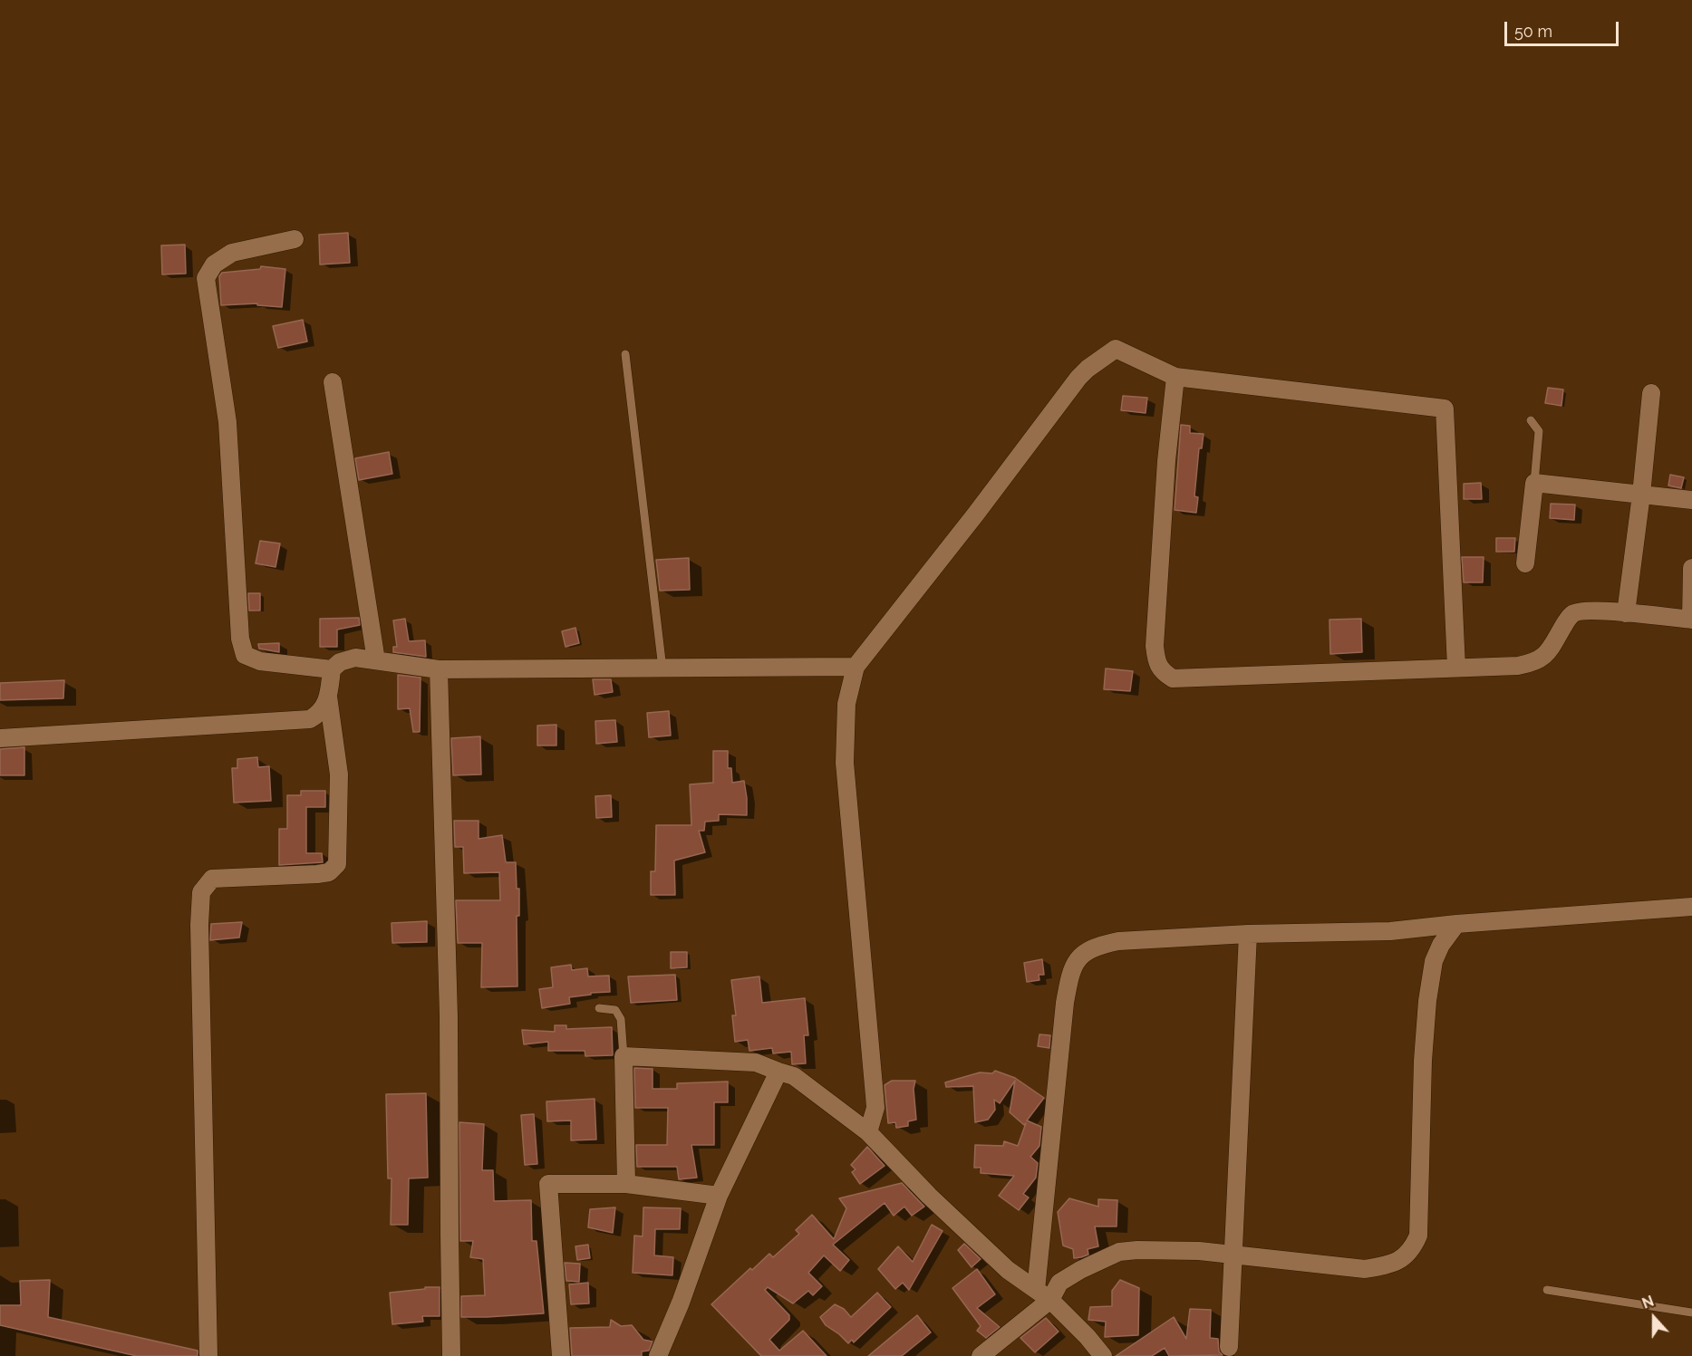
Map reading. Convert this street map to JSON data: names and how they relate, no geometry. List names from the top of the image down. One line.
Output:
{"scale_bar":"50 m","north":"top"}
